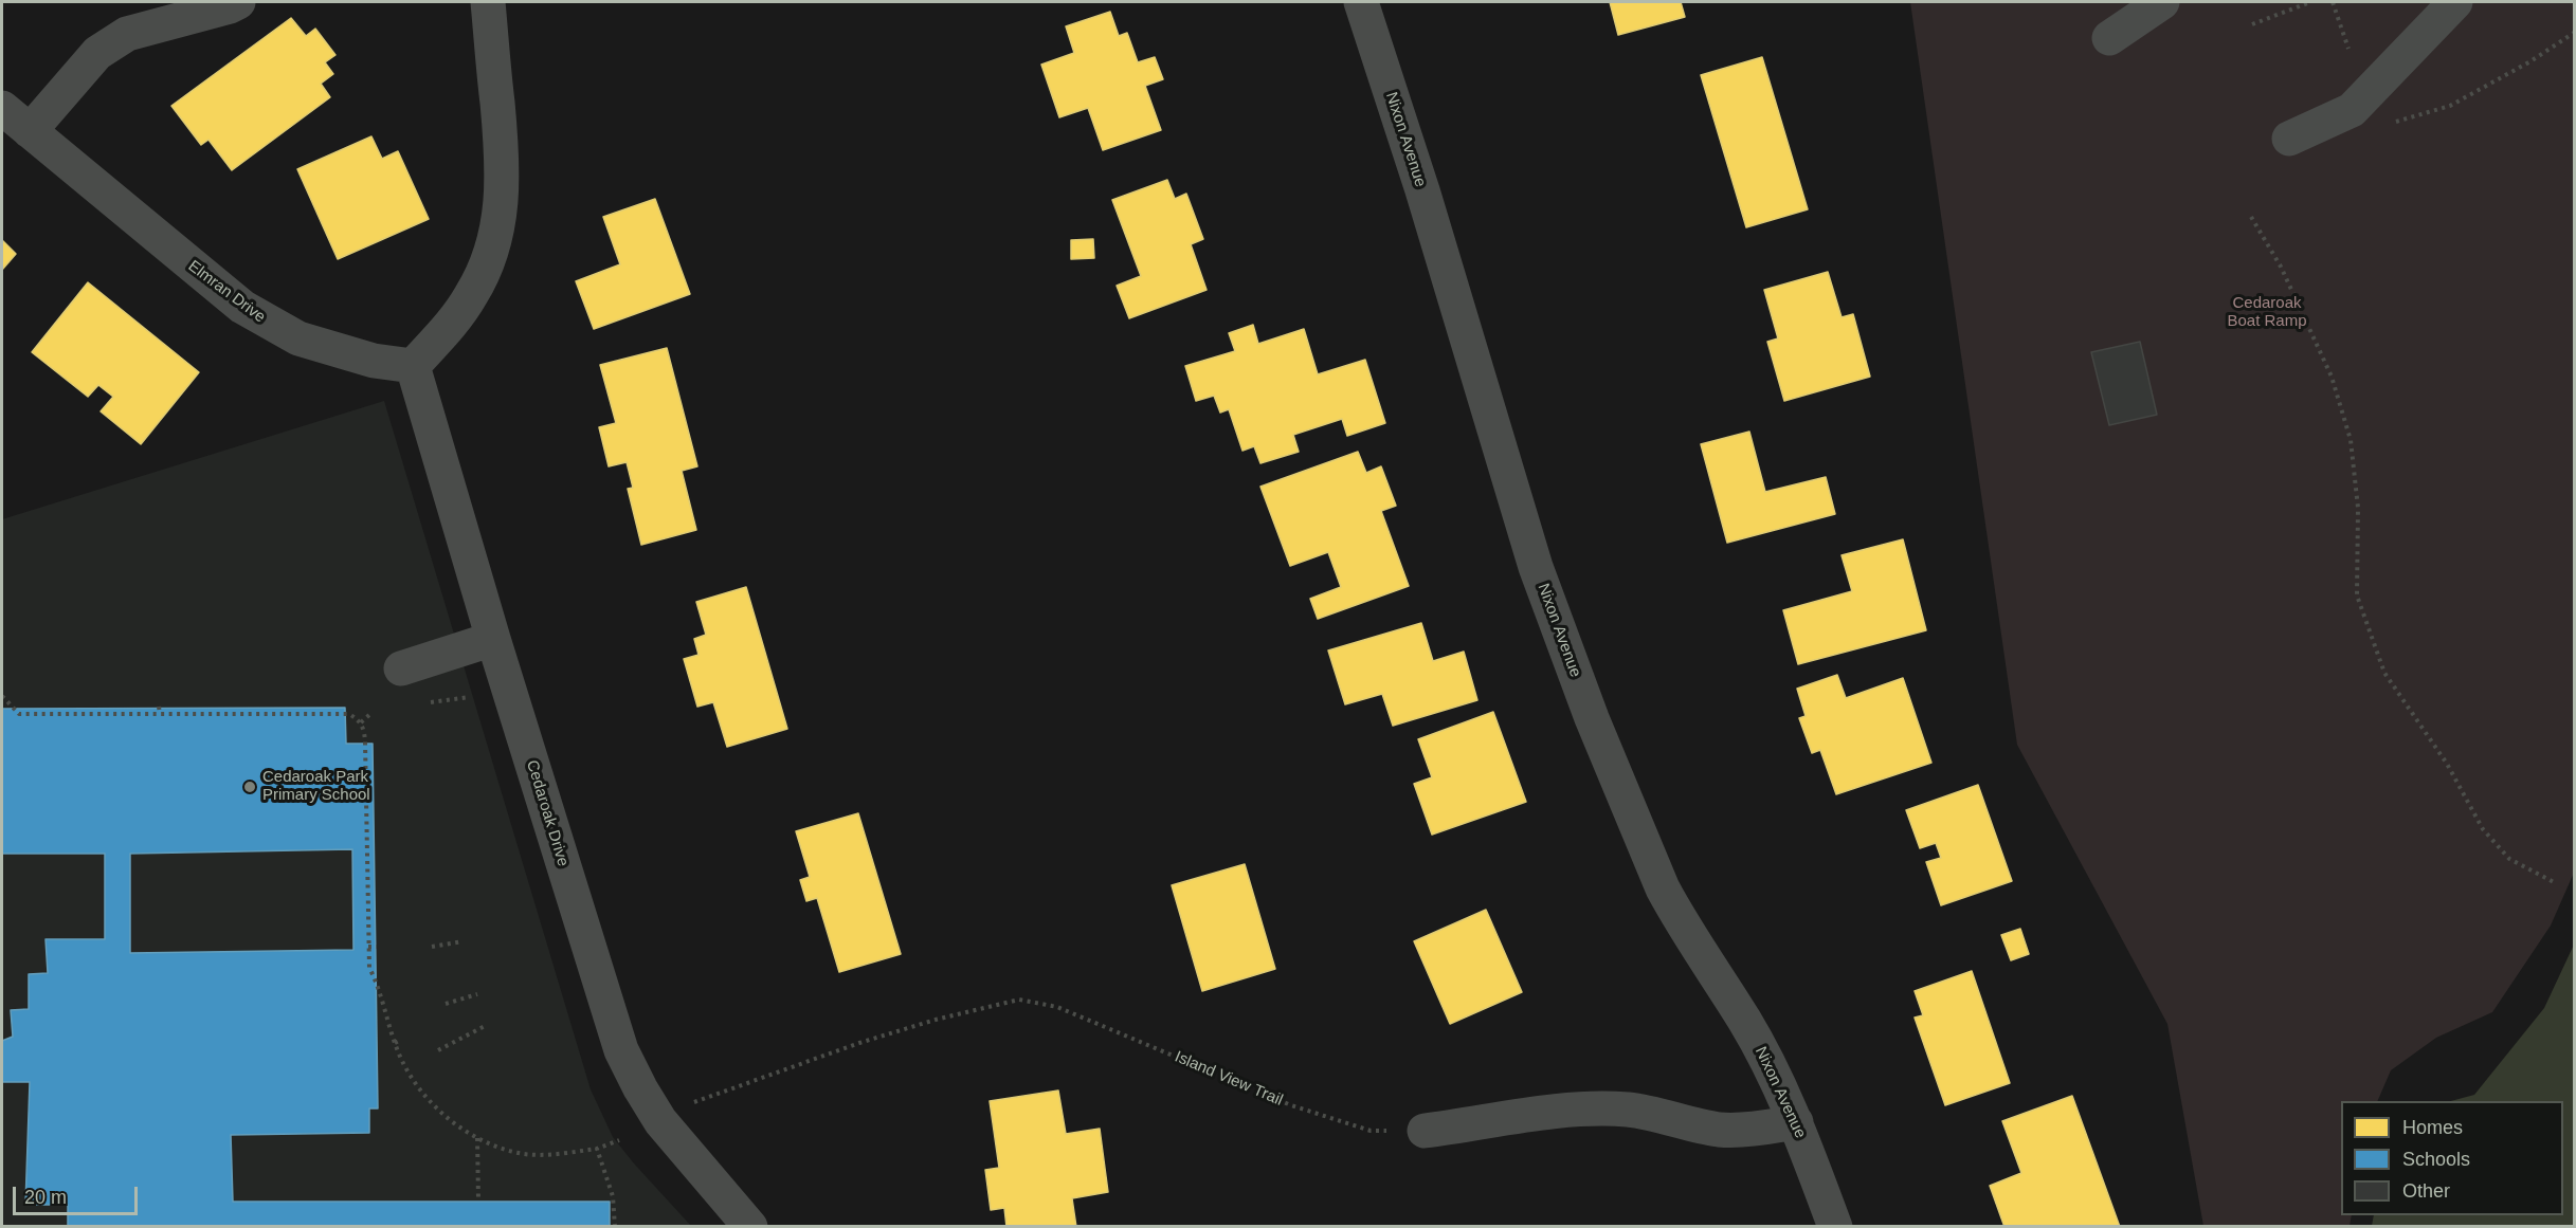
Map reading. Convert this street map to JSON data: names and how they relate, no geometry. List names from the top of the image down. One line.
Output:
{"streets":{"street":["Nixon Avenue","Elmran Drive","Cedaroak Drive"],"path":["Island View Trail"]},"crossings":[["Elmran Drive","Cedaroak Drive"]],"parks":["Cedaroak Boat Ramp"],"places":["Cedaroak Park Primary School"],"legend":["Homes","Schools","Other"],"scale_bar":"20 m"}
